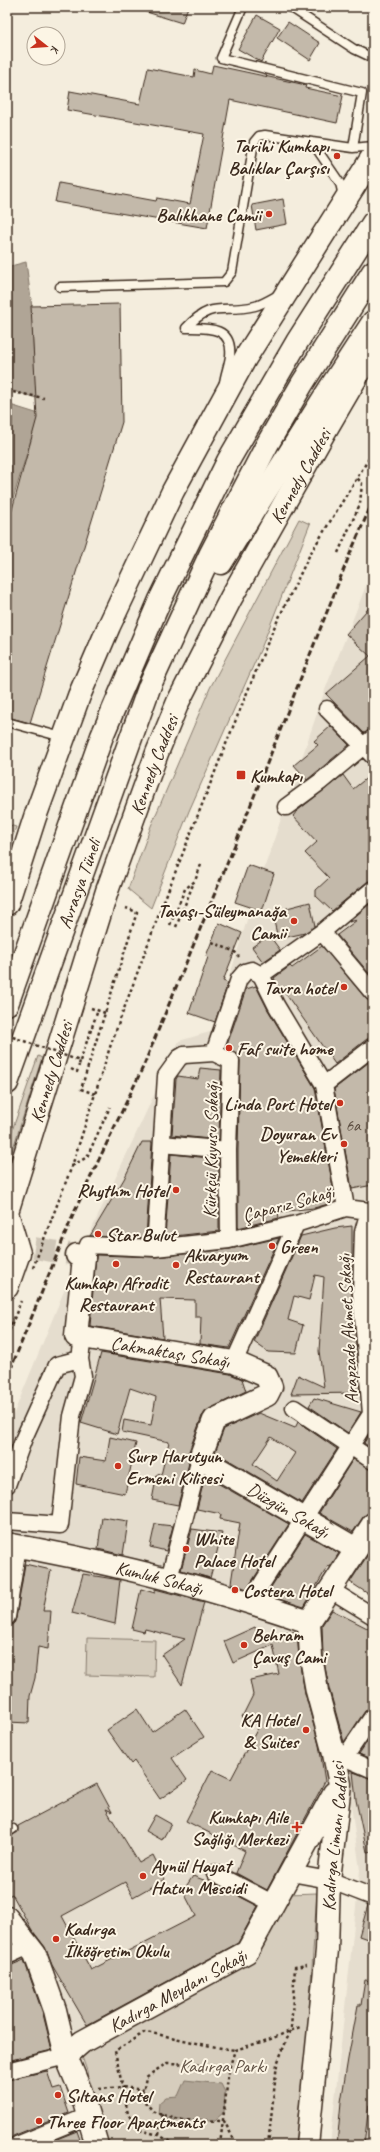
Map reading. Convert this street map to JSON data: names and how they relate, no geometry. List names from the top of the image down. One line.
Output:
{"streets":{"main road":["Kennedy Caddesi","Avrasya Tüneli","Çakmaktaşı Sokağı","Düzgün Sokağı","Kumluk Sokağı","Kadırga Limanı Caddesi","Kadırga Meydanı Sokağı"],"street":["Kürkçü Kuyusu Sokağı","Çaparız Sokağı","Arapzade Ahmet Sokağı"]},"crossings":[["Kürkçü Kuyusu Sokağı","Çaparız Sokağı"],["Çaparız Sokağı","Arapzade Ahmet Sokağı"],["Çaparız Sokağı","Çakmaktaşı Sokağı"],["Arapzade Ahmet Sokağı","Düzgün Sokağı"],["Arapzade Ahmet Sokağı","Kumluk Sokağı"],["Kumluk Sokağı","Kadırga Limanı Caddesi"],["Kadırga Limanı Caddesi","Kadırga Meydanı Sokağı"]],"parks":["Kadırga Parkı"],"places":{"other":["Tarihi Kumkapı Balıklar Çarşısı","Balıkhane Camii","Tavaşı-Süleymanağa Camii","Tavra hotel","Faf suite home","Linda Port Hotel","Doyuran Ev Yemekleri","Rhythm Hotel","Star Bulut","Green","Kumkapı Afrodit Restaurant","Akvaryum Restaurant","Surp Harutyun Ermeni Kilisesi","White Palace Hotel","Costera Hotel","Behram Çavuş Cami","KA Hotel & Suites","Aynül Hayat Hatun Mescidi","Kadırga İlköğretim Okulu","Sıltans Hotel","Three Floor Apartments"],"transit":["Kumkapı"],"health":["Kumkapı Aile Sağlığı Merkezi"]},"house_numbers":["6a"],"north":"right"}
